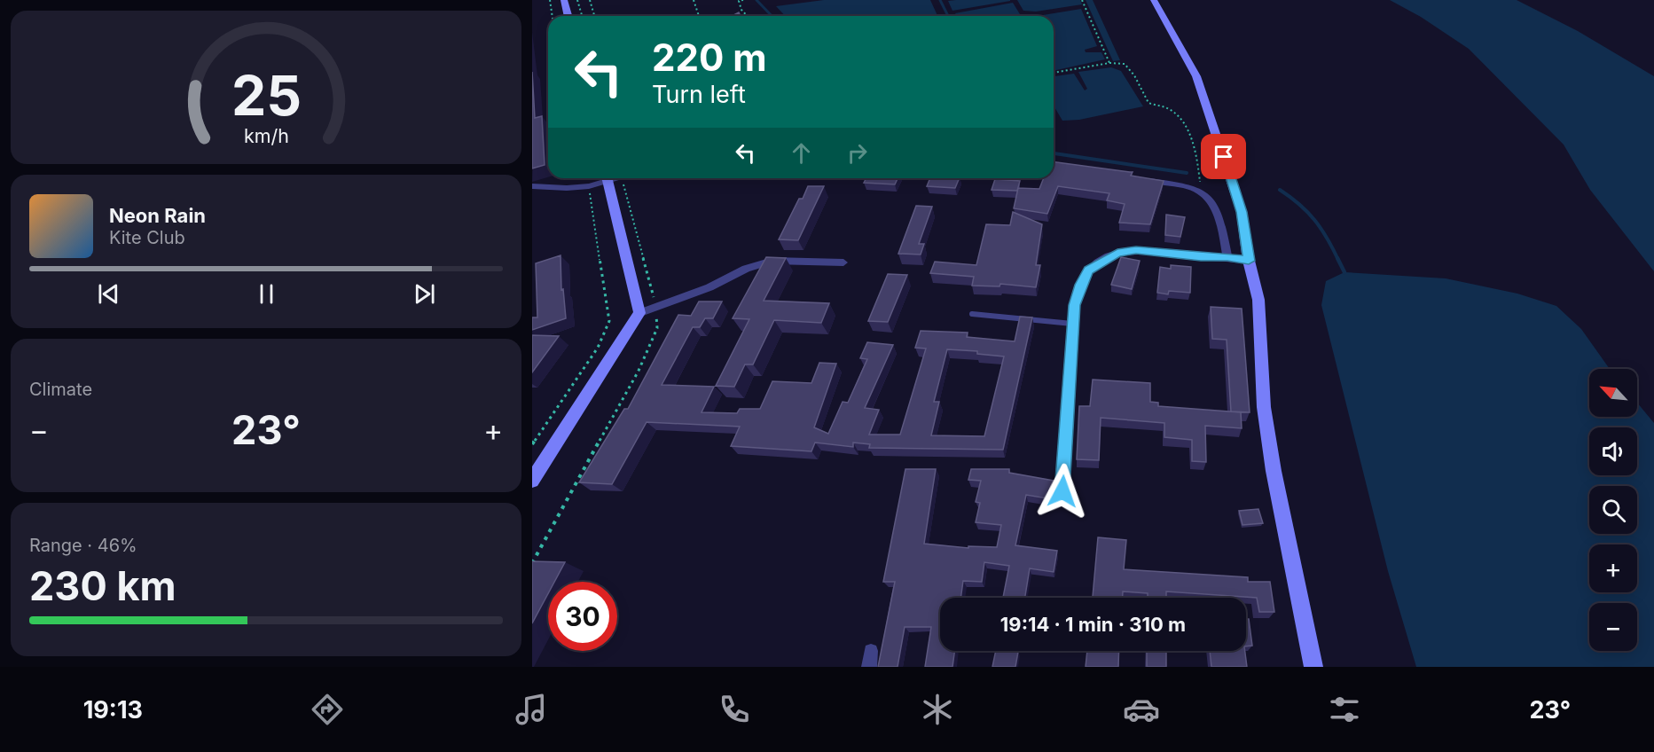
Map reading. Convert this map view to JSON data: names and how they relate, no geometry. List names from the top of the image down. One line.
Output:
{"north":"top left","page":{"turn":["220 m","Turn left"],"song":["Neon Rain","Kite Club"],"tile":["Climate",["Range · 46%","230 km"]],"map_buttons":["+","−"],"heat":["−","23°","+"],"limit":"30","trip":"19:14 · 1 min · 310 m","tabs":["19:13","23°"],"gauge":["25","km/h"]}}
